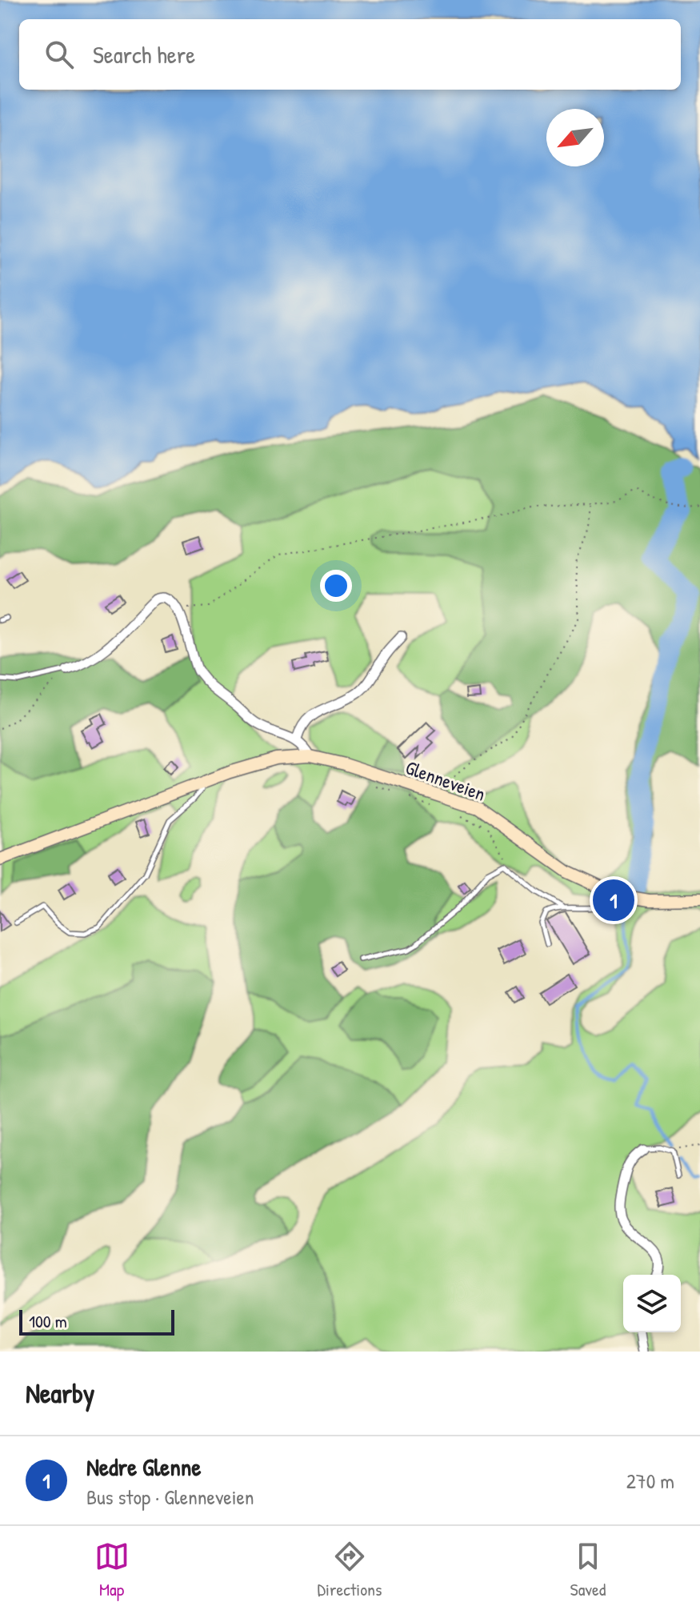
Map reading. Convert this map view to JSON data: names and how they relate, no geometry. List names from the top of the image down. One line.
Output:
{"streets":{"main road":["Glenneveien"]},"scale_bar":"100 m","north":"bottom left","page":{"search":"Search here","pins":"1","scale":"100 m","heading":"Nearby","list":[{"mark":"1","name":"Nedre Glenne","note":"Bus stop · Glenneveien","value":"270 m"}],"nav":["Map","Directions","Saved"]}}
